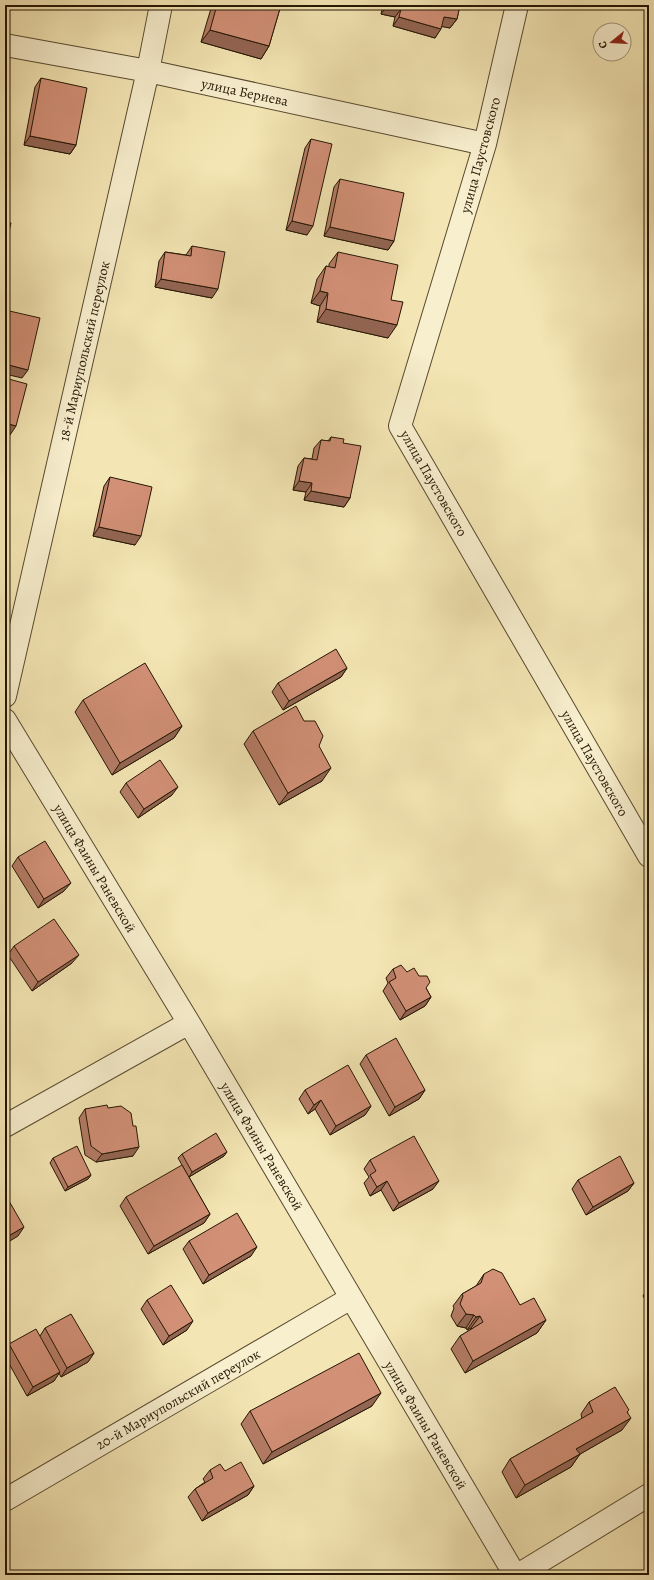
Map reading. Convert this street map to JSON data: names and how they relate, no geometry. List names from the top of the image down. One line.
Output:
{"streets":{"street":["улица Бериева","улица Паустовского","18-й Мариупольский переулок","улица Фаины Раневской","20-й Мариупольский переулок"]},"crossings":[["улица Бериева","улица Паустовского"],["улица Бериева","18-й Мариупольский переулок"],["улица Фаины Раневской","20-й Мариупольский переулок"]],"north":"left"}
